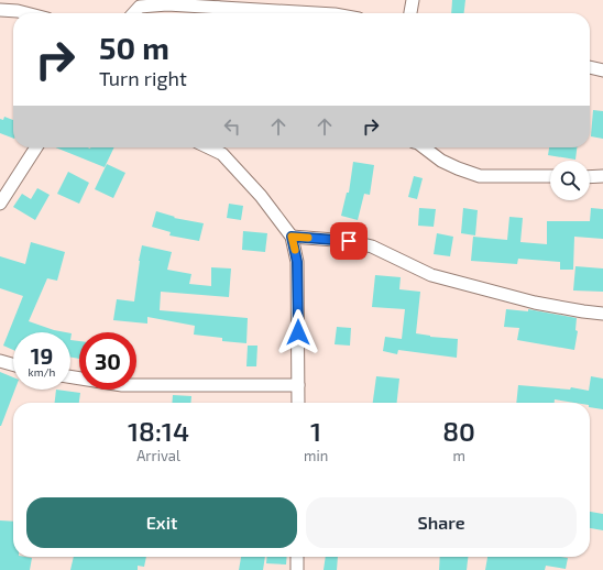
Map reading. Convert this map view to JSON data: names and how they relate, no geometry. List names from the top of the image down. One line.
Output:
{"page":{"turn":["50 m","Turn right"],"speed":"19 km/h","limit":"30","eta":["18:14","Arrival","1","min","80","m"],"buttons":["Exit","Share"]}}
